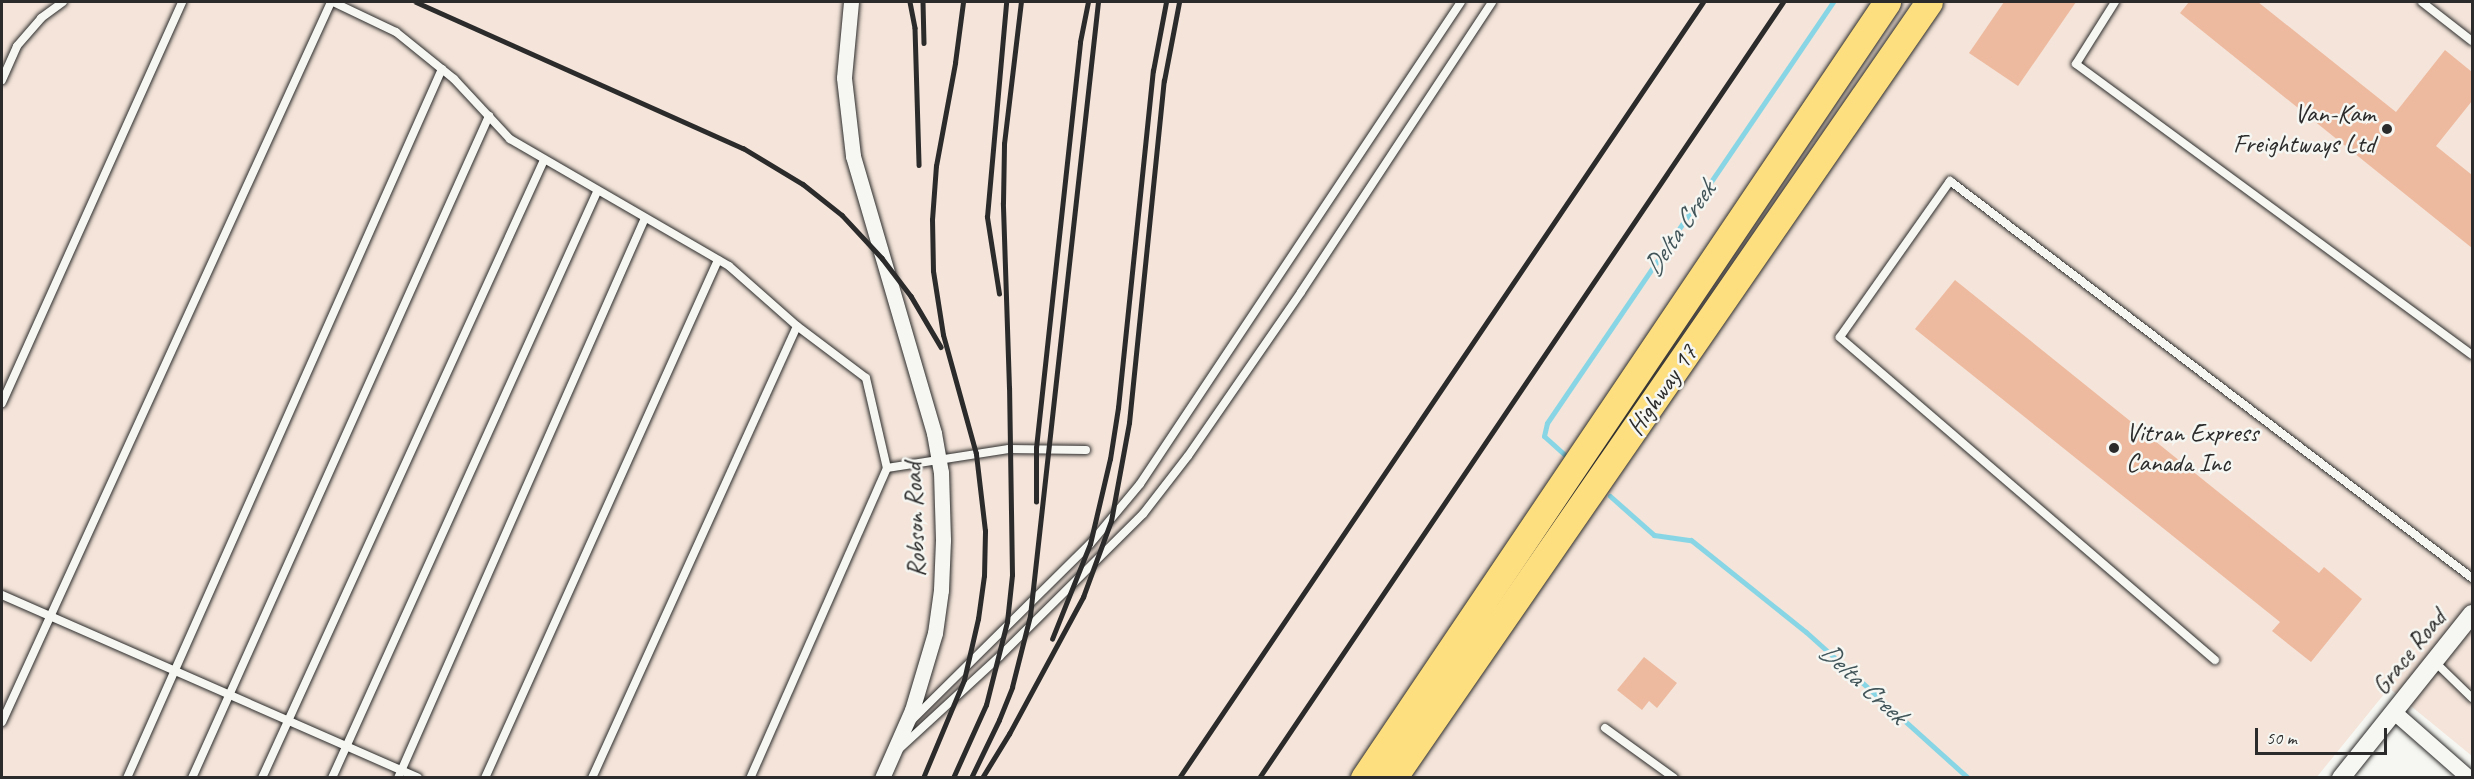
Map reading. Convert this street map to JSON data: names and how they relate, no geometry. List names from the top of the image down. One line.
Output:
{"streets":{"highway":["Highway 17"],"street":["Robson Road","Grace Road"]},"water":["Delta Creek"],"places":["Van-Kam Freightways Ltd","Vitran Express Canada Inc"],"scale_bar":"50 m"}
